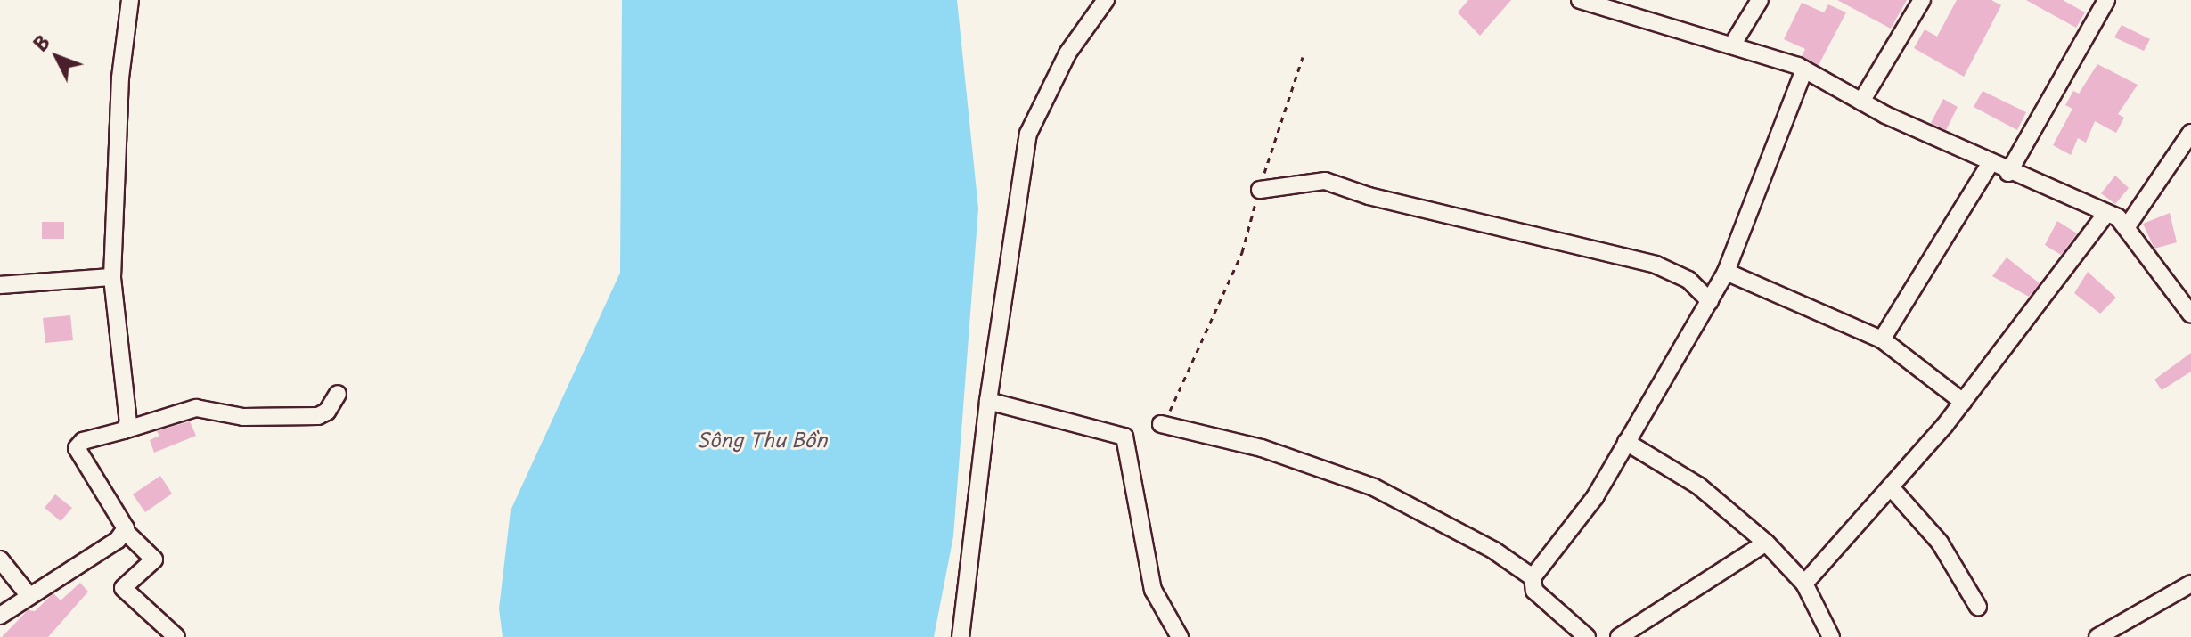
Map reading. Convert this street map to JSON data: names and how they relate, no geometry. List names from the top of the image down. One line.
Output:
{"water":["Sông Thu Bồn"],"north":"top left"}
